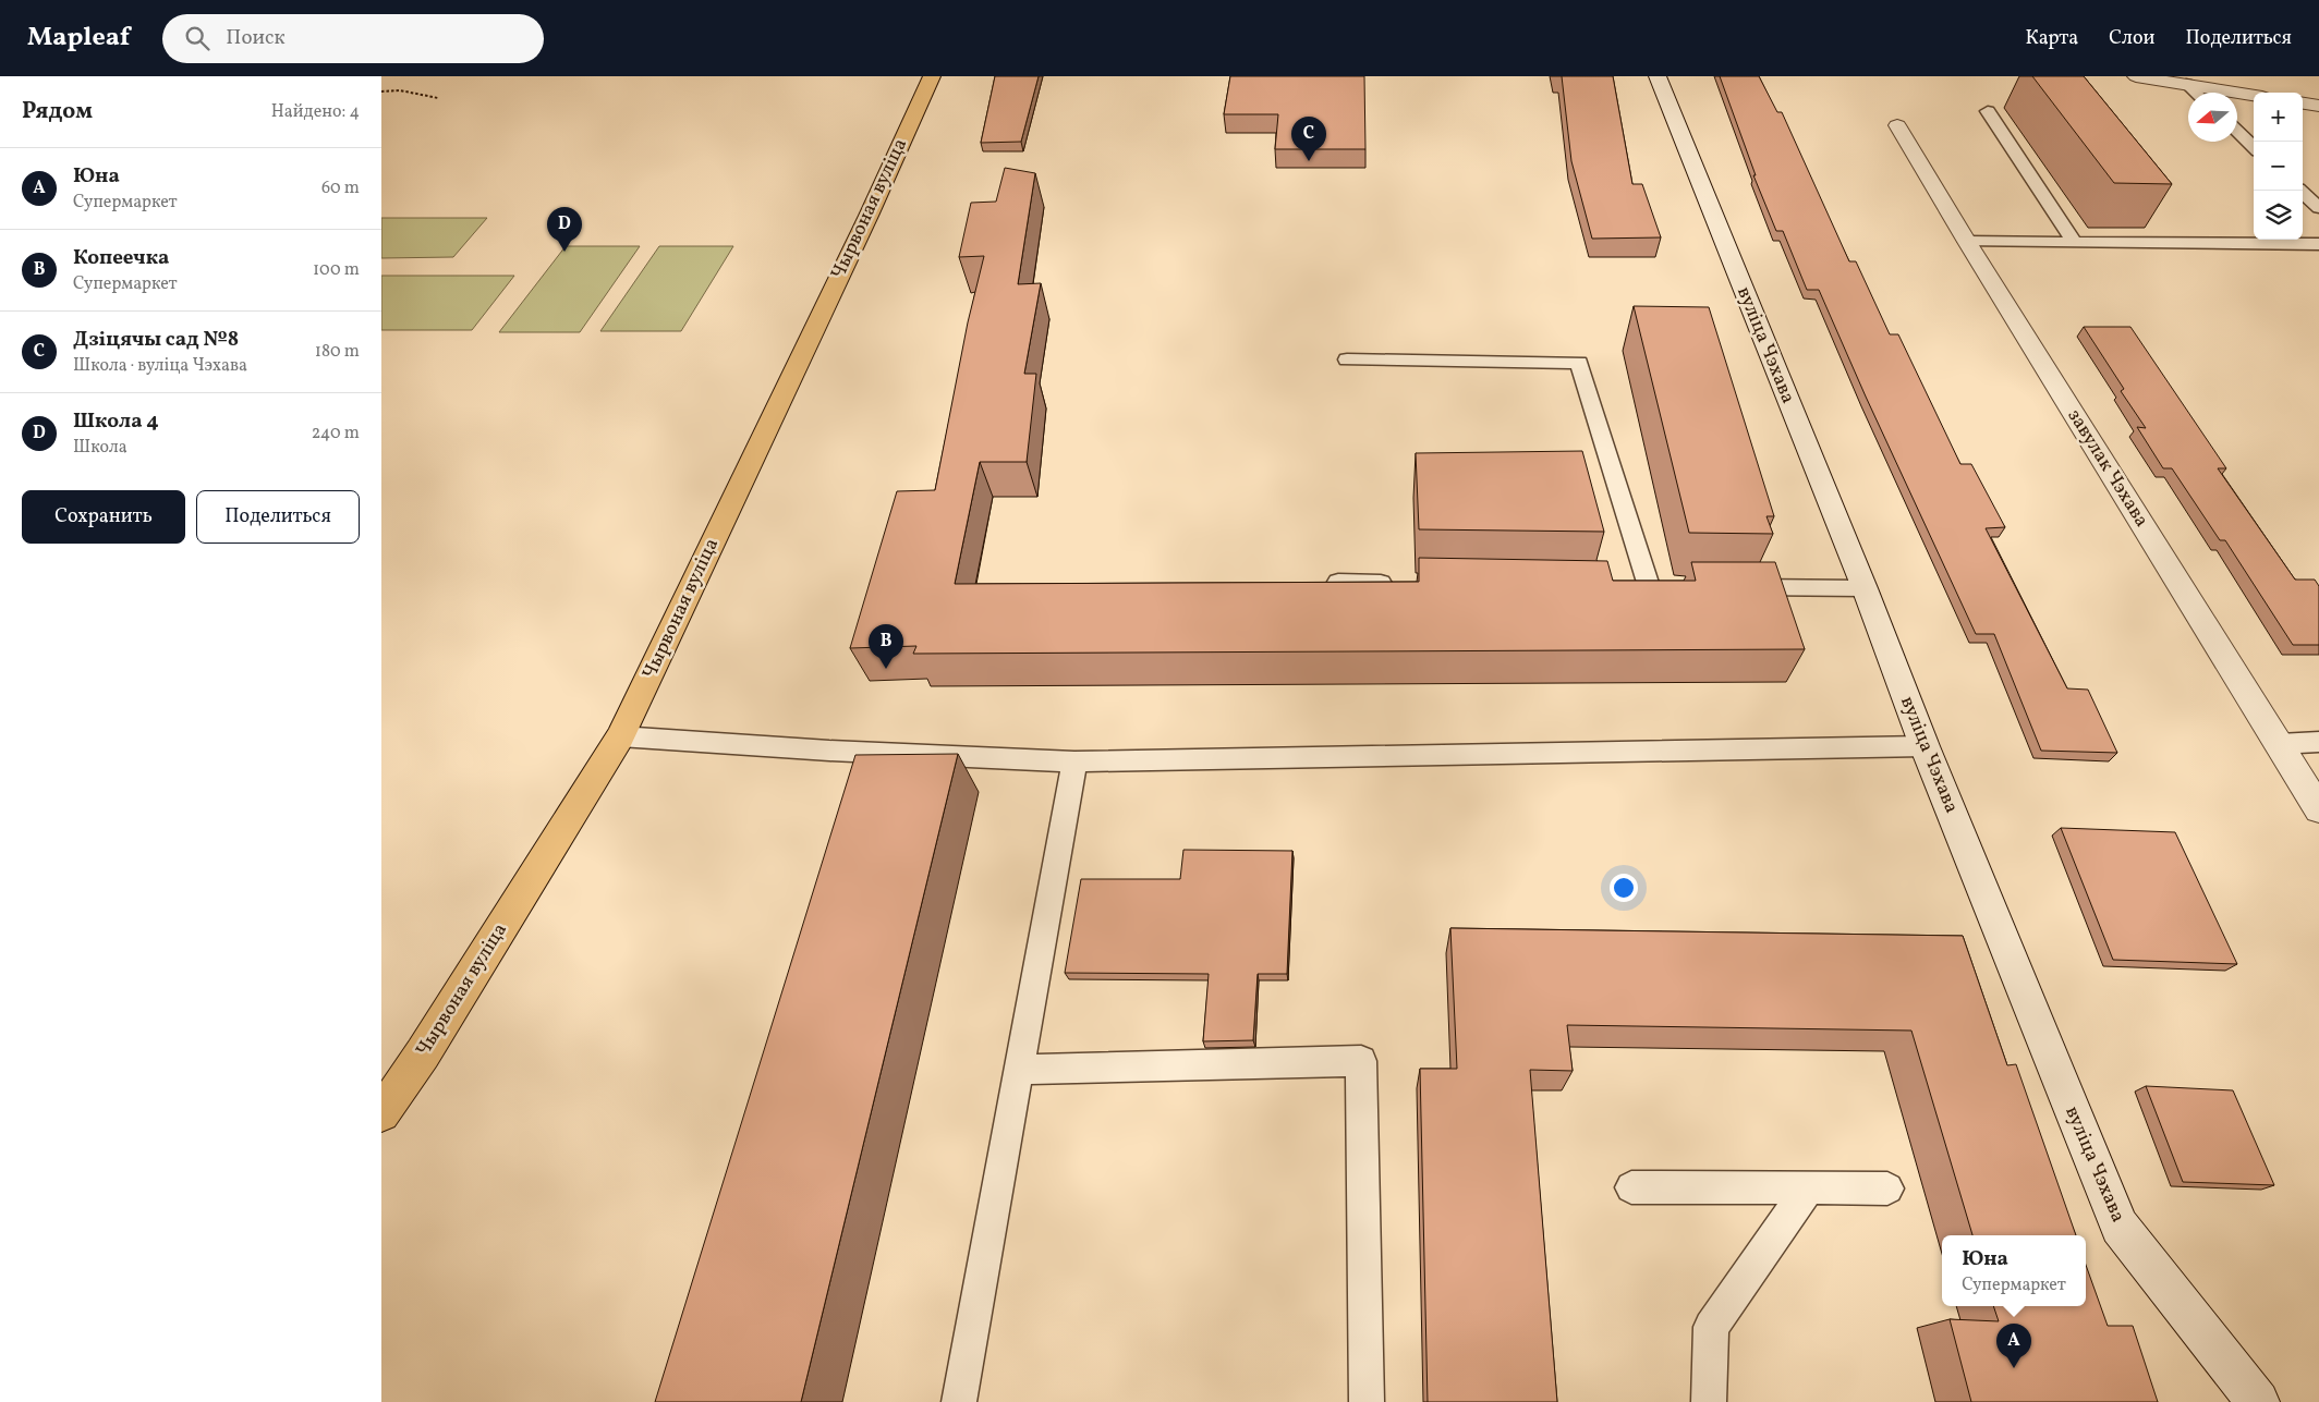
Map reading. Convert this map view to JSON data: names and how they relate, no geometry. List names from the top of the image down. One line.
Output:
{"streets":{"main road":["Чырвоная вуліца"],"street":["вуліца Чэхава","завулак Чэхава"]},"north":"left","page":{"header":"Mapleaf","search":"Поиск","nav":["Карта","Слои","Поделиться"],"heading":["Рядом","Найдено: 4"],"map_buttons":["+","−"],"pins":["C","D","B","A"],"list":[{"mark":"A","name":"Юна","note":"Супермаркет","value":"60 m"},{"mark":"B","name":"Копеечка","note":"Супермаркет","value":"100 m"},{"mark":"C","name":"Дзіцячы сад №8","note":"Школа · вуліца Чэхава","value":"180 m"},{"mark":"D","name":"Школа 4","note":"Школа","value":"240 m"}],"buttons":["Сохранить","Поделиться"],"popup":["Юна","Супермаркет"]}}
